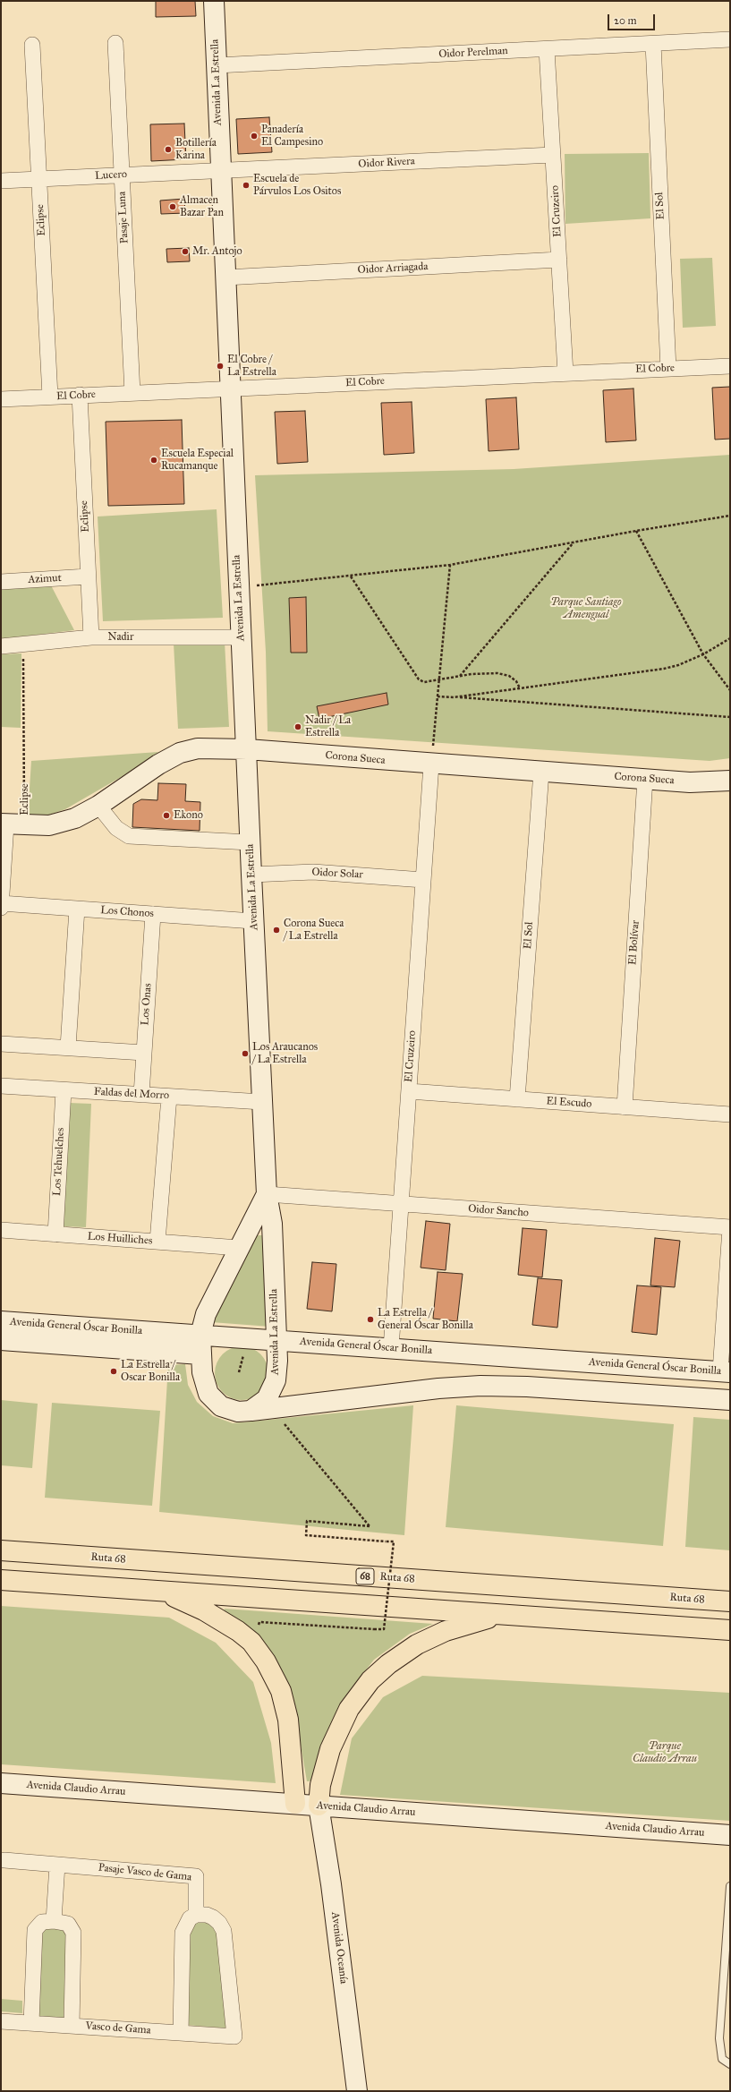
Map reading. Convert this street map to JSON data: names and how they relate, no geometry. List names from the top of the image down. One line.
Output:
{"streets":{"highway":["Ruta 68","68"],"main road":["Avenida La Estrella","Corona Sueca","Avenida General Óscar Bonilla","Avenida Claudio Arrau","Avenida Oceanía"],"street":["Oidor Perelman","Oidor Rivera","Lucero","El Sol","El Cruzeiro","Pasaje Luna","Eclipse","Oidor Arriagada","El Cobre","Azimut","Nadir","Oidor Solar","Los Chonos","El Bolívar","Los Onas","Faldas del Morro","El Escudo","Los Tehuelches","Oidor Sancho","Los Huilliches","Pasaje Vasco de Gama","Vasco de Gama"]},"crossings":[["Oidor Perelman","Avenida La Estrella"],["Oidor Perelman","El Sol"],["Oidor Perelman","El Cruzeiro"],["Avenida La Estrella","Oidor Rivera"],["Avenida La Estrella","Lucero"],["Avenida La Estrella","Oidor Arriagada"],["Avenida La Estrella","El Cobre"],["Avenida La Estrella","Nadir"],["Avenida La Estrella","Corona Sueca"],["Avenida La Estrella","Oidor Solar"],["Avenida La Estrella","Los Chonos"],["Avenida La Estrella","Faldas del Morro"],["Avenida La Estrella","Oidor Sancho"],["Avenida La Estrella","Avenida General Óscar Bonilla"],["Oidor Rivera","Lucero"],["Oidor Rivera","El Cruzeiro"],["Lucero","Pasaje Luna"],["Lucero","Eclipse"],["El Sol","El Cobre"],["El Sol","Corona Sueca"],["El Sol","El Escudo"],["El Cruzeiro","Oidor Arriagada"],["El Cruzeiro","El Cobre"],["El Cruzeiro","Corona Sueca"],["El Cruzeiro","Oidor Solar"],["El Cruzeiro","El Escudo"],["El Cruzeiro","Oidor Sancho"],["El Cruzeiro","Avenida General Óscar Bonilla"],["Pasaje Luna","El Cobre"],["Eclipse","El Cobre"],["Eclipse","Azimut"],["Eclipse","Nadir"],["Eclipse","Corona Sueca"],["Eclipse","Los Chonos"],["Corona Sueca","El Bolívar"],["Los Chonos","Los Onas"],["El Bolívar","El Escudo"],["Los Onas","Faldas del Morro"],["Faldas del Morro","Los Tehuelches"],["Los Tehuelches","Los Huilliches"],["Avenida Claudio Arrau","Avenida Oceanía"],["Pasaje Vasco de Gama","Vasco de Gama"]],"parks":["Parque Santiago Amengual","Parque Claudio Arrau"],"places":["Panadería El Campesino","Botillería Karina","Escuela de Párvulos Los Ositos","Almacen Bazar Pan","Mr. Antojo","El Cobre / La Estrella","Escuela Especial Rucamanque","Nadir / La Estrella","Ekono","Corona Sueca / La Estrella","Los Araucanos / La Estrella","La Estrella / General Óscar Bonilla","La Estrella / Oscar Bonilla"],"scale_bar":"20 m"}
